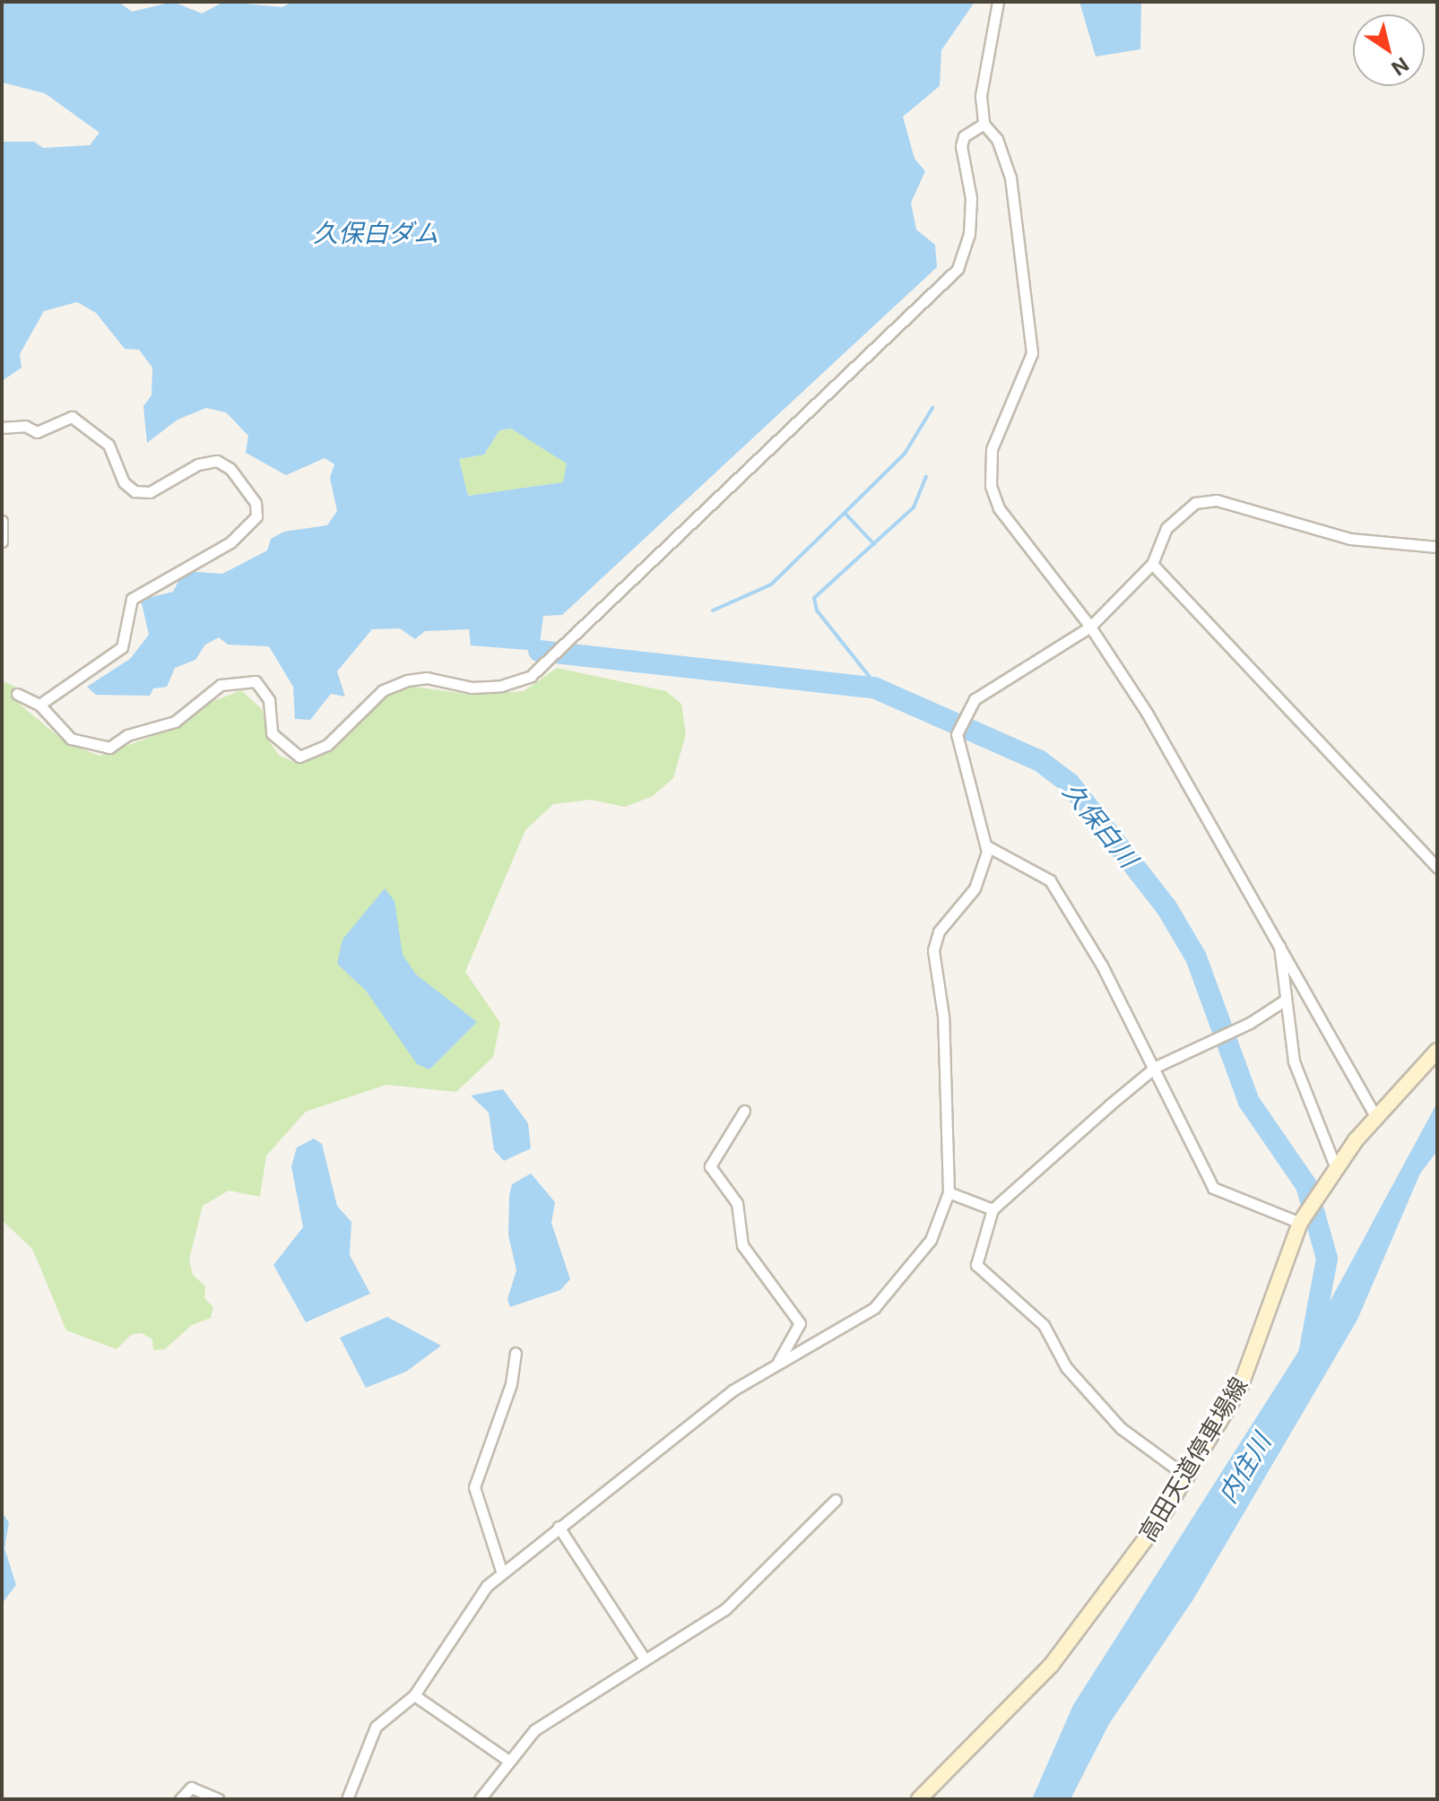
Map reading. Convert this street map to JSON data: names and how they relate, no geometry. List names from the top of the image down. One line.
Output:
{"streets":{"main road":["高田天道停車場線"]},"water":["久保白ダム","久保白川","内住川"],"north":"bottom right"}
